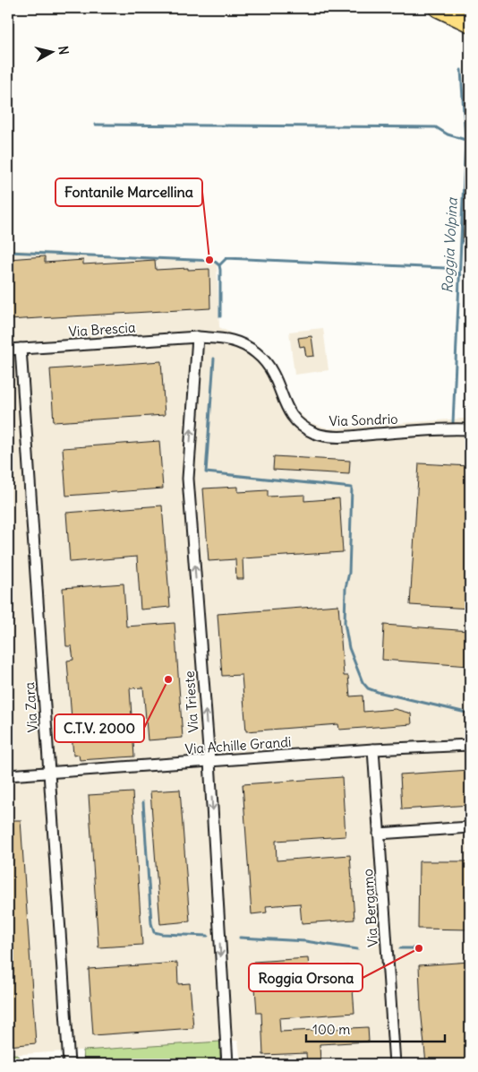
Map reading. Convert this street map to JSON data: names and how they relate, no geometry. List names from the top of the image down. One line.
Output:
{"streets":{"street":["Via Brescia","Via Sondrio","Via Trieste","Via Zara","Via Achille Grandi","Via Bergamo"]},"crossings":[["Via Brescia","Via Sondrio"],["Via Brescia","Via Trieste"],["Via Brescia","Via Zara"],["Via Sondrio","Via Trieste"],["Via Trieste","Via Achille Grandi"],["Via Zara","Via Achille Grandi"],["Via Achille Grandi","Via Bergamo"]],"water":["Roggia Volpina"],"places":["Fontanile Marcellina","C.T.V. 2000","Roggia Orsona"],"scale_bar":"100 m","north":"right"}
